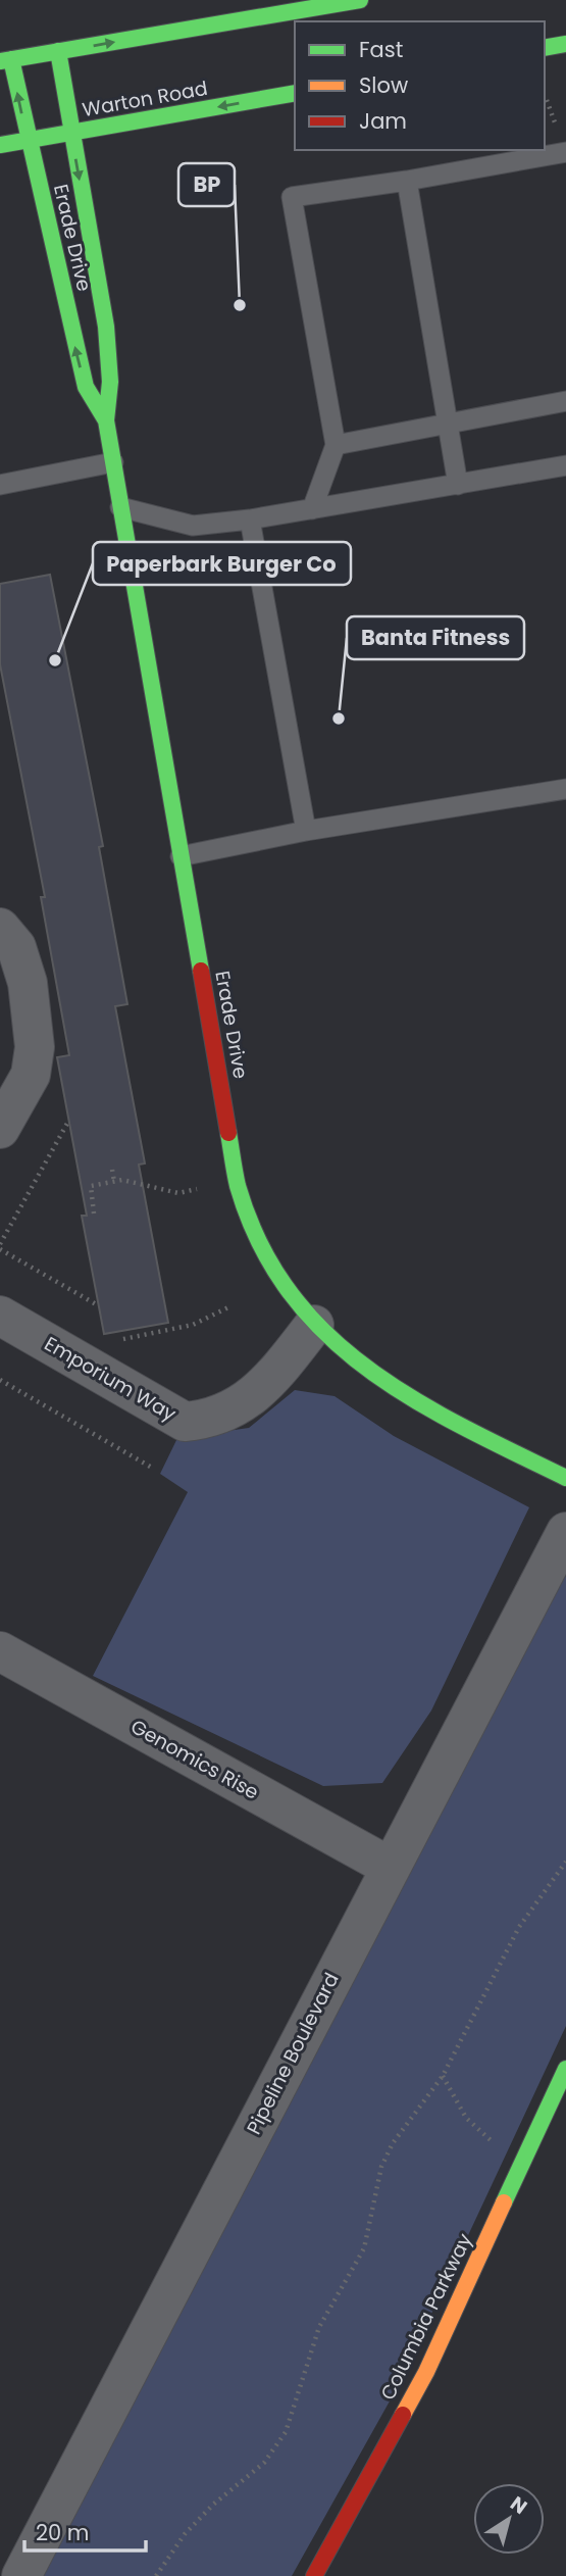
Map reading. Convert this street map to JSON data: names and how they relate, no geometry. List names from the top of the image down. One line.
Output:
{"streets":{"street":["Warton Road","Erade Drive","Emporium Way","Genomics Rise","Pipeline Boulevard","Columbia Parkway"]},"crossings":[["Warton Road","Erade Drive"],["Erade Drive","Emporium Way"],["Genomics Rise","Pipeline Boulevard"]],"places":["BP","Paperbark Burger Co","Banta Fitness"],"legend":["Fast","Slow","Jam"],"scale_bar":"20 m","north":"top right"}
